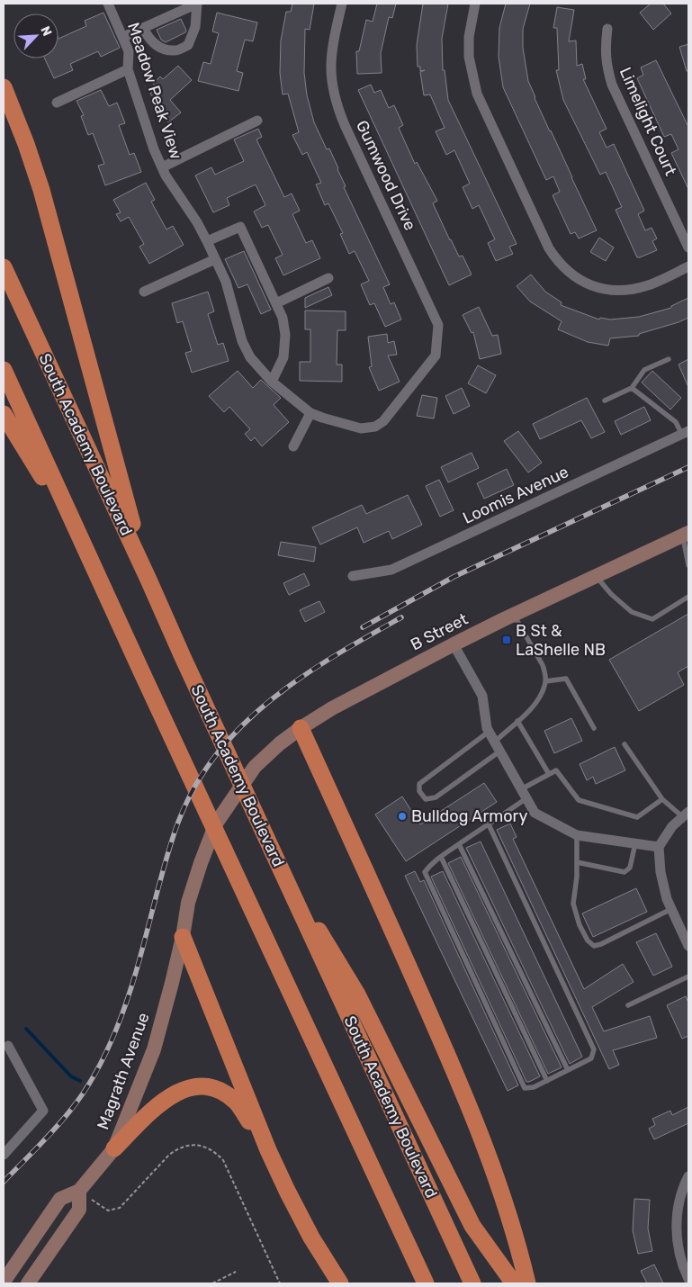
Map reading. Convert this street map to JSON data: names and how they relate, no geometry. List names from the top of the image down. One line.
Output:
{"streets":{"highway":["South Academy Boulevard"],"main road":["B Street","Magrath Avenue"],"street":["Meadow Peak View","Limelight Court","Gumwood Drive","Loomis Avenue"]},"crossings":[["Meadow Peak View","Gumwood Drive"],["B Street","Magrath Avenue"]],"places":{"transit":["B St & LaShelle NB"],"other":["Bulldog Armory"]},"north":"top right"}
